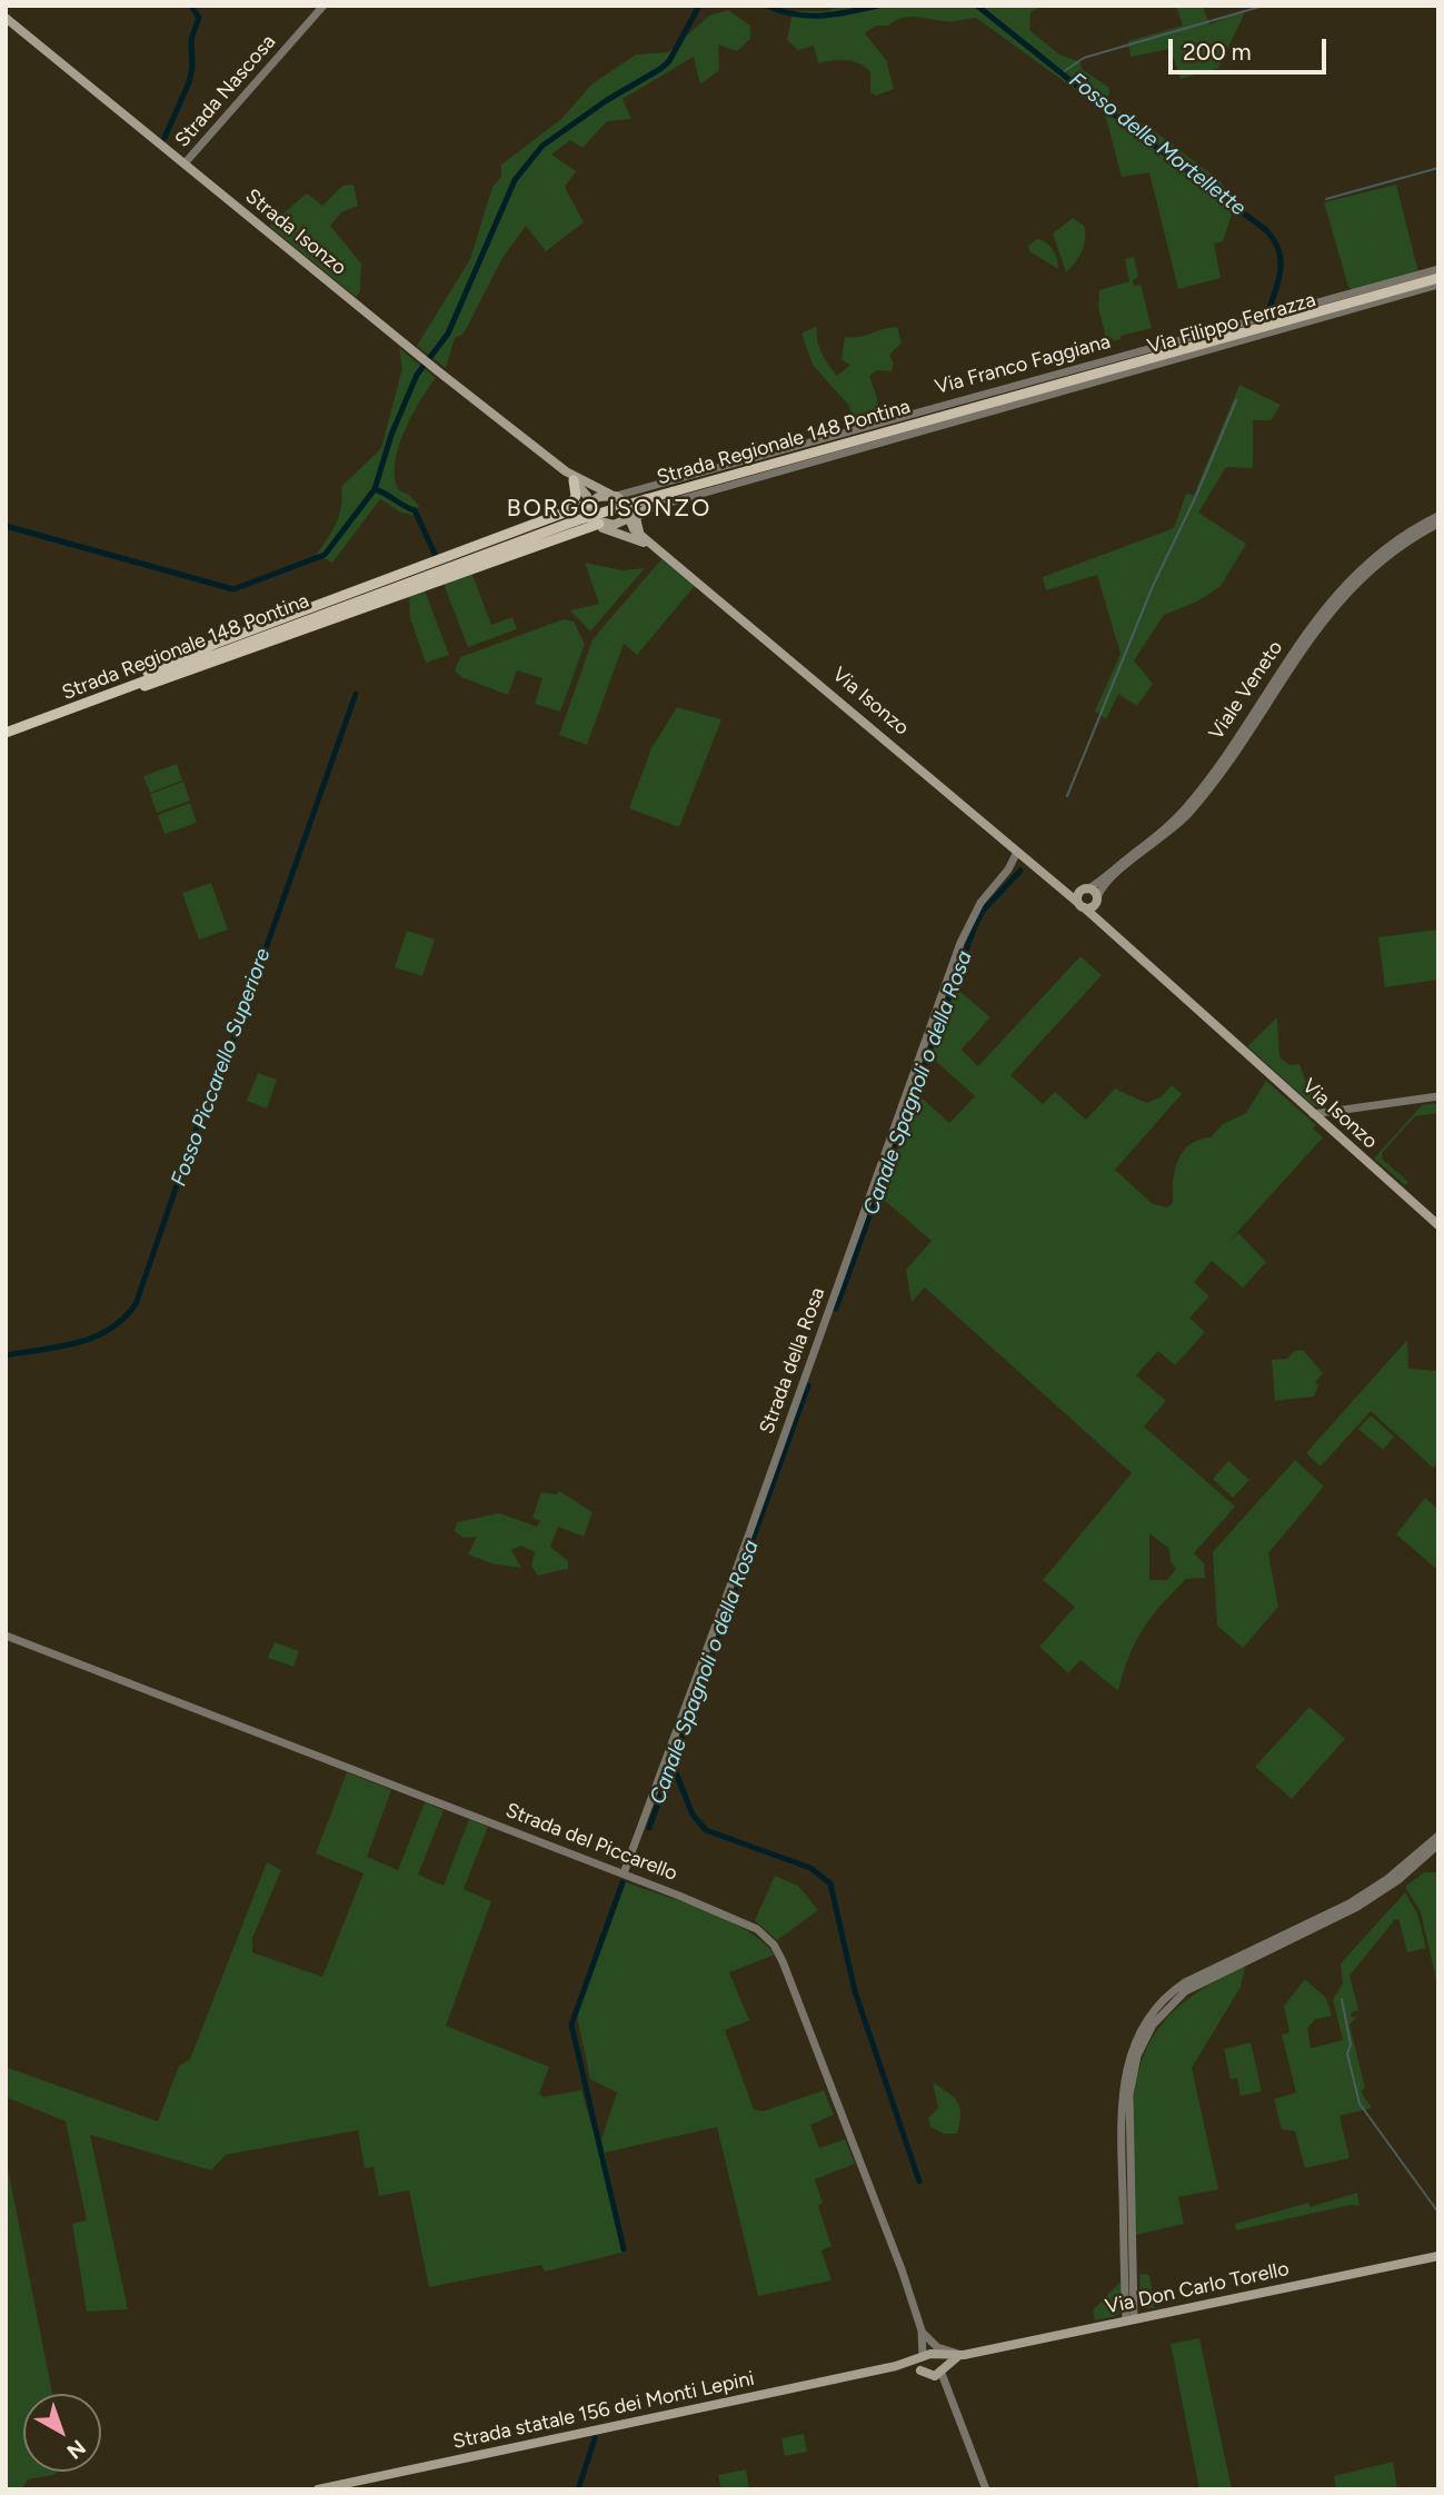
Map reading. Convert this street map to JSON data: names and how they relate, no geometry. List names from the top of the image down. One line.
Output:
{"streets":{"main road":["Strada Isonzo","Strada Regionale 148 Pontina","Via Isonzo","Via Don Carlo Torello","Strada statale 156 dei Monti Lepini"],"street":["Strada Nascosa","Via Filippo Ferrazza","Via Franco Faggiana","Viale Veneto","Strada della Rosa","Strada del Piccarello"]},"crossings":[["Strada Nascosa","Strada Isonzo"],["Via Filippo Ferrazza","Via Franco Faggiana"],["Via Filippo Ferrazza","Strada Regionale 148 Pontina"],["Viale Veneto","Via Isonzo"],["Via Isonzo","Strada della Rosa"],["Strada della Rosa","Strada del Piccarello"],["Strada del Piccarello","Via Don Carlo Torello"],["Strada del Piccarello","Strada statale 156 dei Monti Lepini"],["Via Don Carlo Torello","Strada statale 156 dei Monti Lepini"]],"districts":["BORGO ISONZO"],"water":["Fosso delle Mortellette","Fosso Piccarello Superiore","Canale Spagnoli o della Rosa"],"scale_bar":"200 m","north":"bottom right"}
